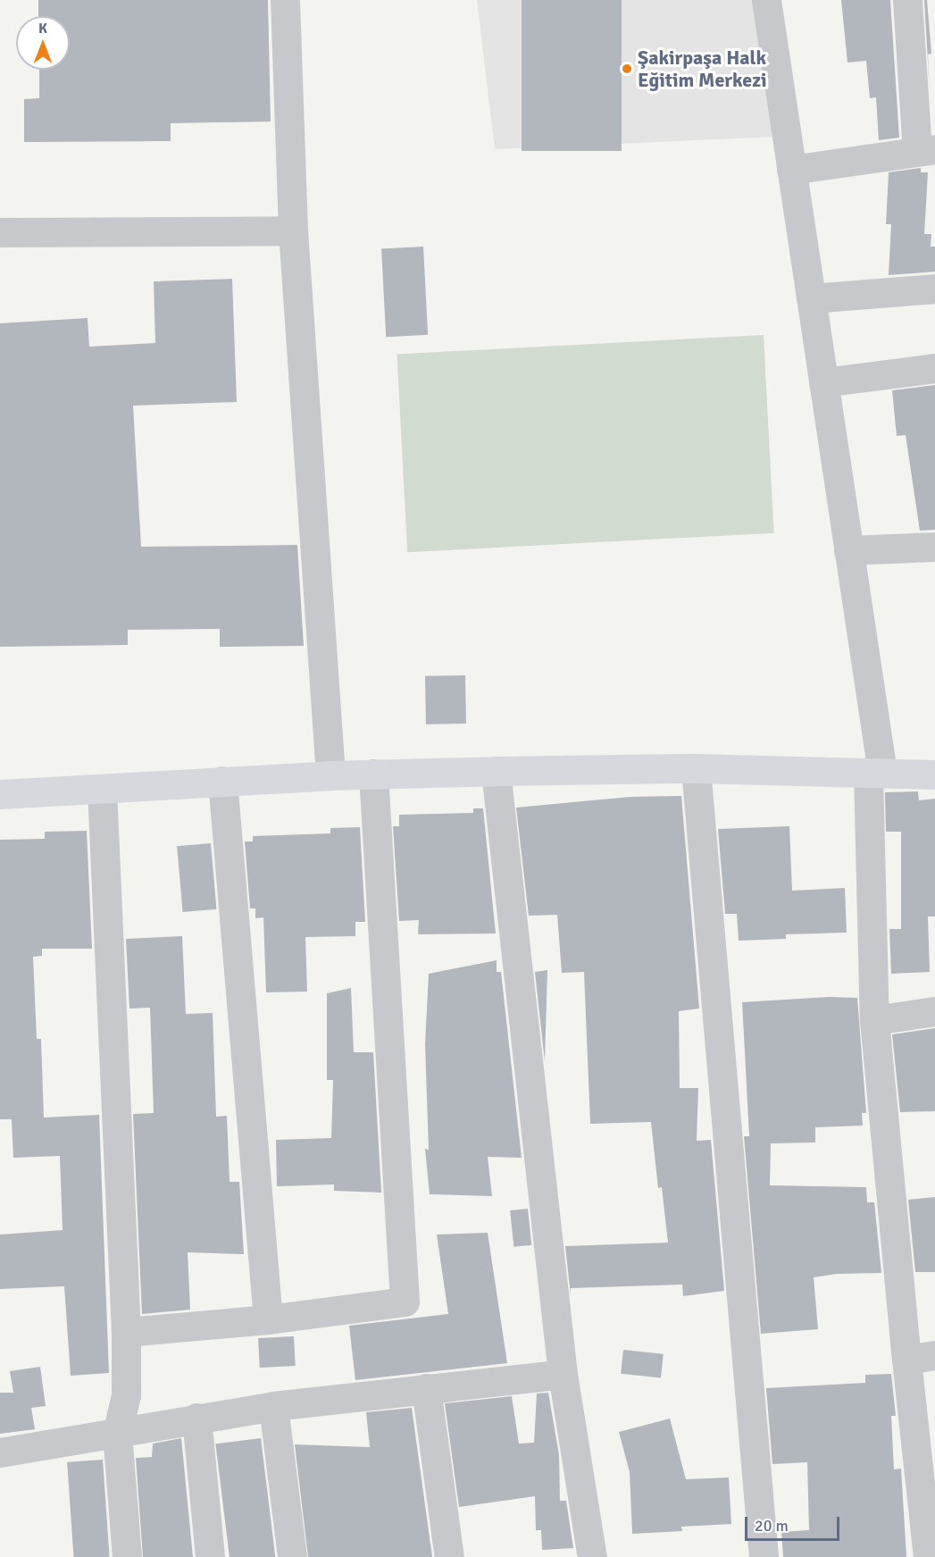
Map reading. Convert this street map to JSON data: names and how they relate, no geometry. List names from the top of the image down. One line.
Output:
{"places":["Şakirpaşa Halk Eğitim Merkezi"],"scale_bar":"20 m","north":"top"}
